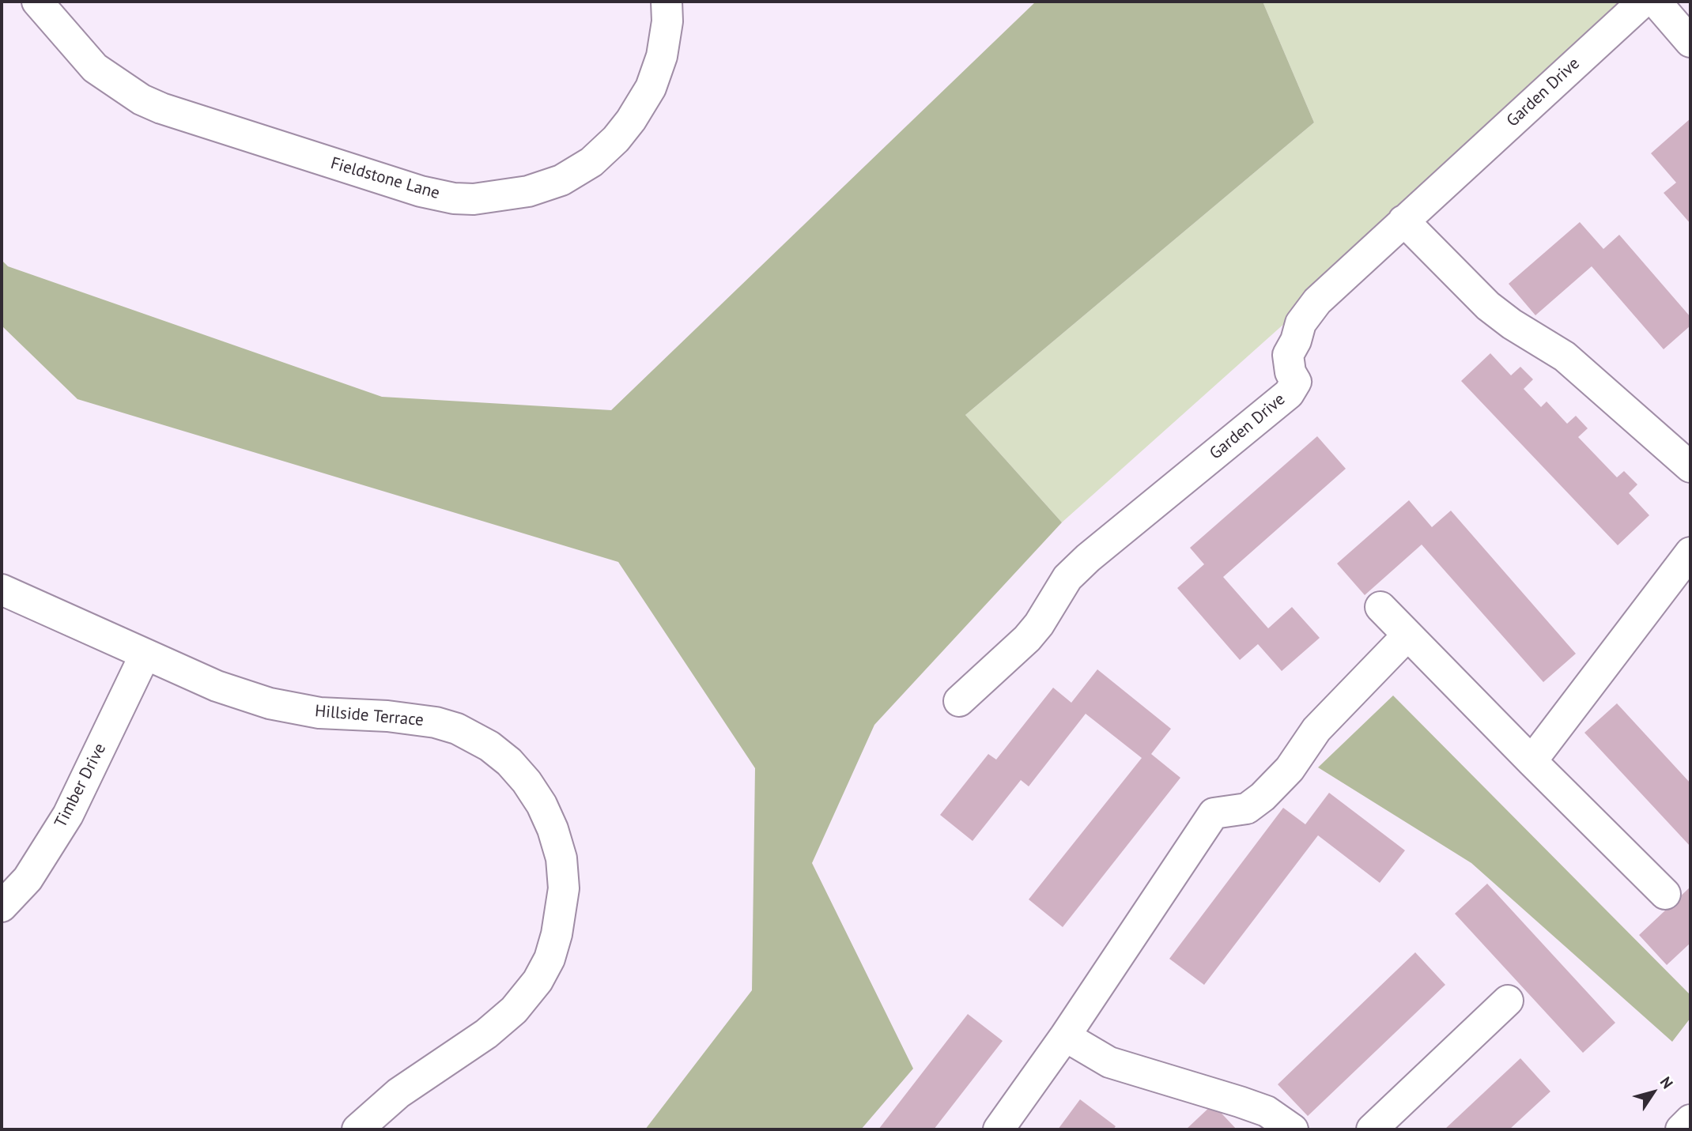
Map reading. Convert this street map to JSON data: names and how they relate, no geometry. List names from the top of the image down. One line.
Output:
{"streets":{"street":["Garden Drive","Fieldstone Lane","Hillside Terrace","Timber Drive"]},"crossings":[["Hillside Terrace","Timber Drive"]],"north":"top right"}
